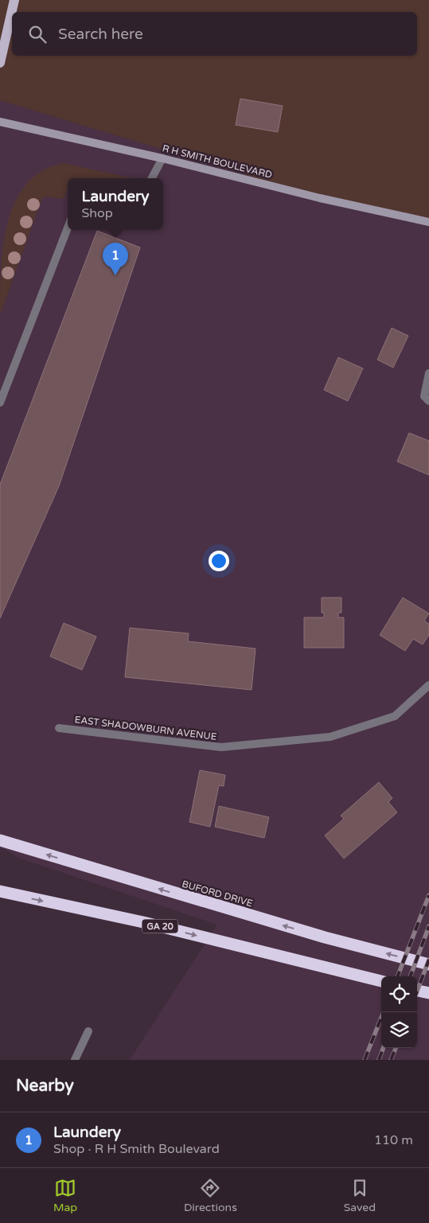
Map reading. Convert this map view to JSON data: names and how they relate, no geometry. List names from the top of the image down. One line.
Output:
{"streets":{"highway":["BUFORD DRIVE","GA 20"],"street":["R H SMITH BOULEVARD","EAST SHADOWBURN AVENUE"]},"page":{"search":"Search here","popup":["Laundery","Shop"],"pins":"1","heading":"Nearby","list":[{"mark":"1","name":"Laundery","note":"Shop · R H Smith Boulevard","value":"110 m"}],"nav":["Map","Directions","Saved"]}}
